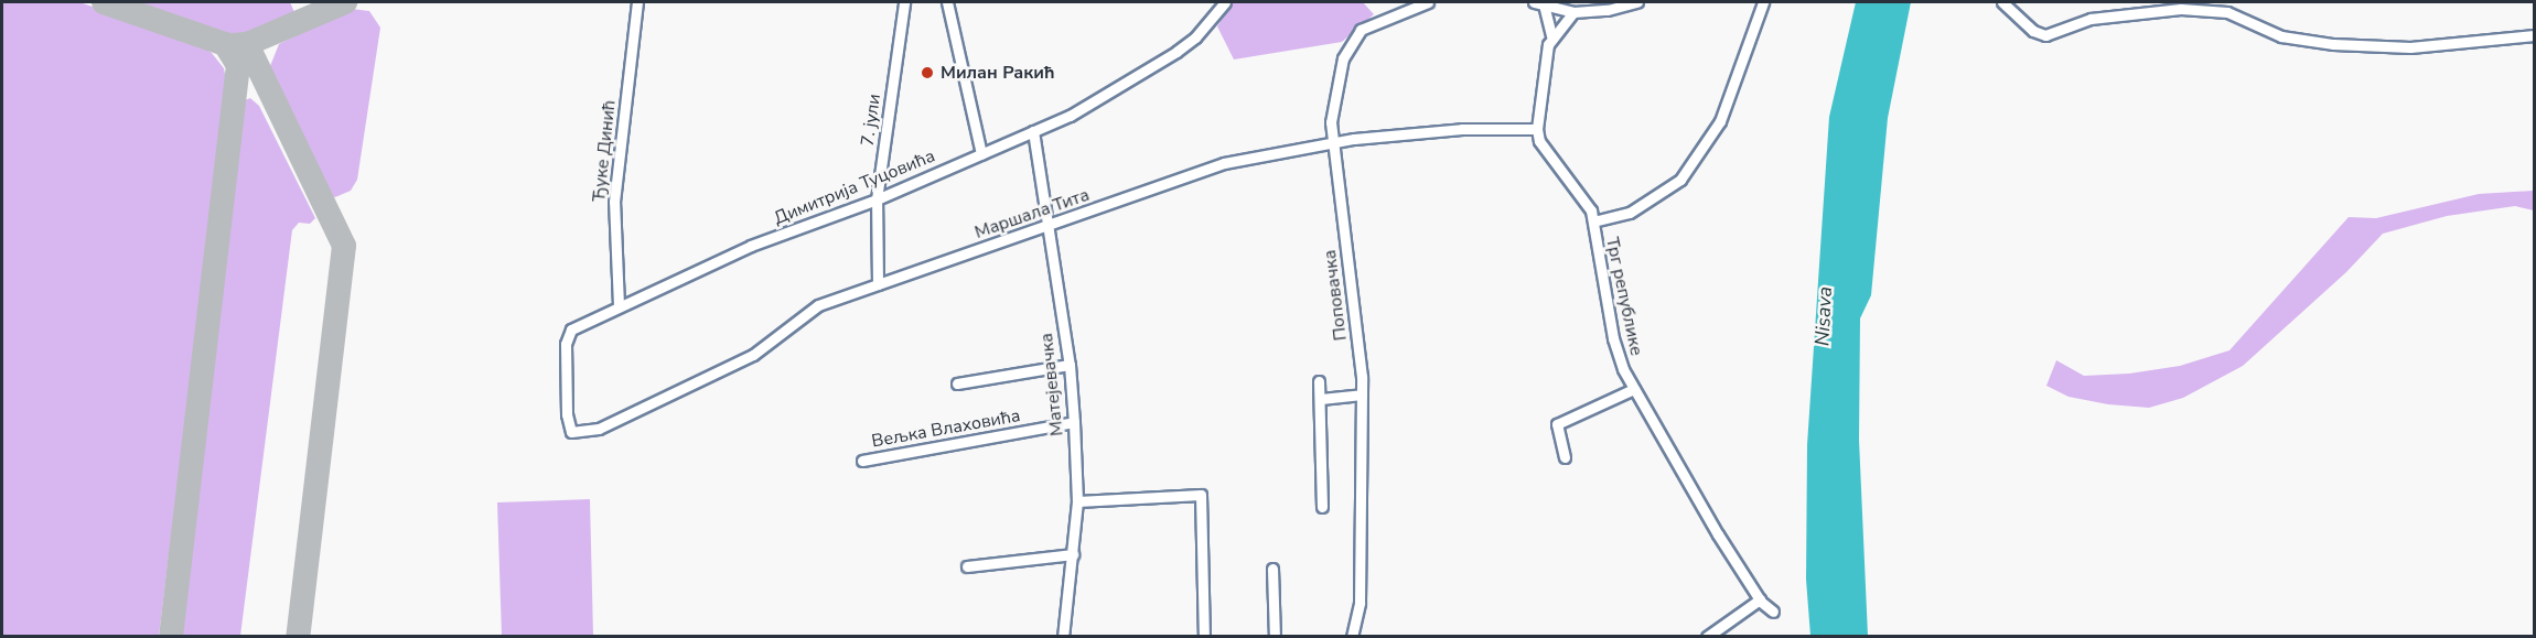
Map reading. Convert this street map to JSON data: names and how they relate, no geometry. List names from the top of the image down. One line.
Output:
{"streets":{"street":["7. јули","Ђуке Динић","Димитрија Туцовића","Маршала Тита","Поповачка","Трг републике","Матејевачка","Вељка Влаховића"]},"crossings":[["7. јули","Димитрија Туцовића"],["7. јули","Маршала Тита"],["Ђуке Динић","Димитрија Туцовића"],["Димитрија Туцовића","Маршала Тита"],["Димитрија Туцовића","Матејевачка"],["Маршала Тита","Поповачка"],["Маршала Тита","Трг републике"],["Маршала Тита","Матејевачка"],["Матејевачка","Вељка Влаховића"]],"water":["Nisava"],"places":["Милан Ракић"]}
